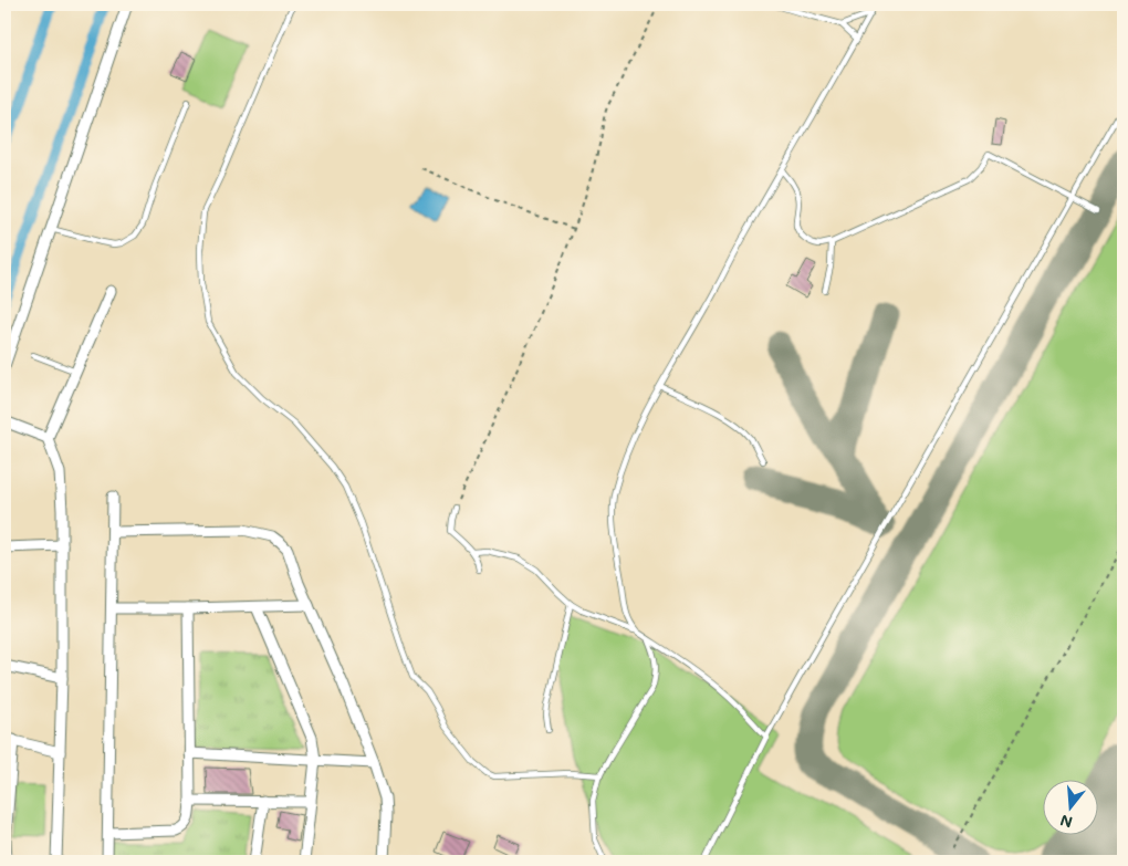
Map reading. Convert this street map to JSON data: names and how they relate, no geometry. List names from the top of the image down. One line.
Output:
{"north":"bottom"}
